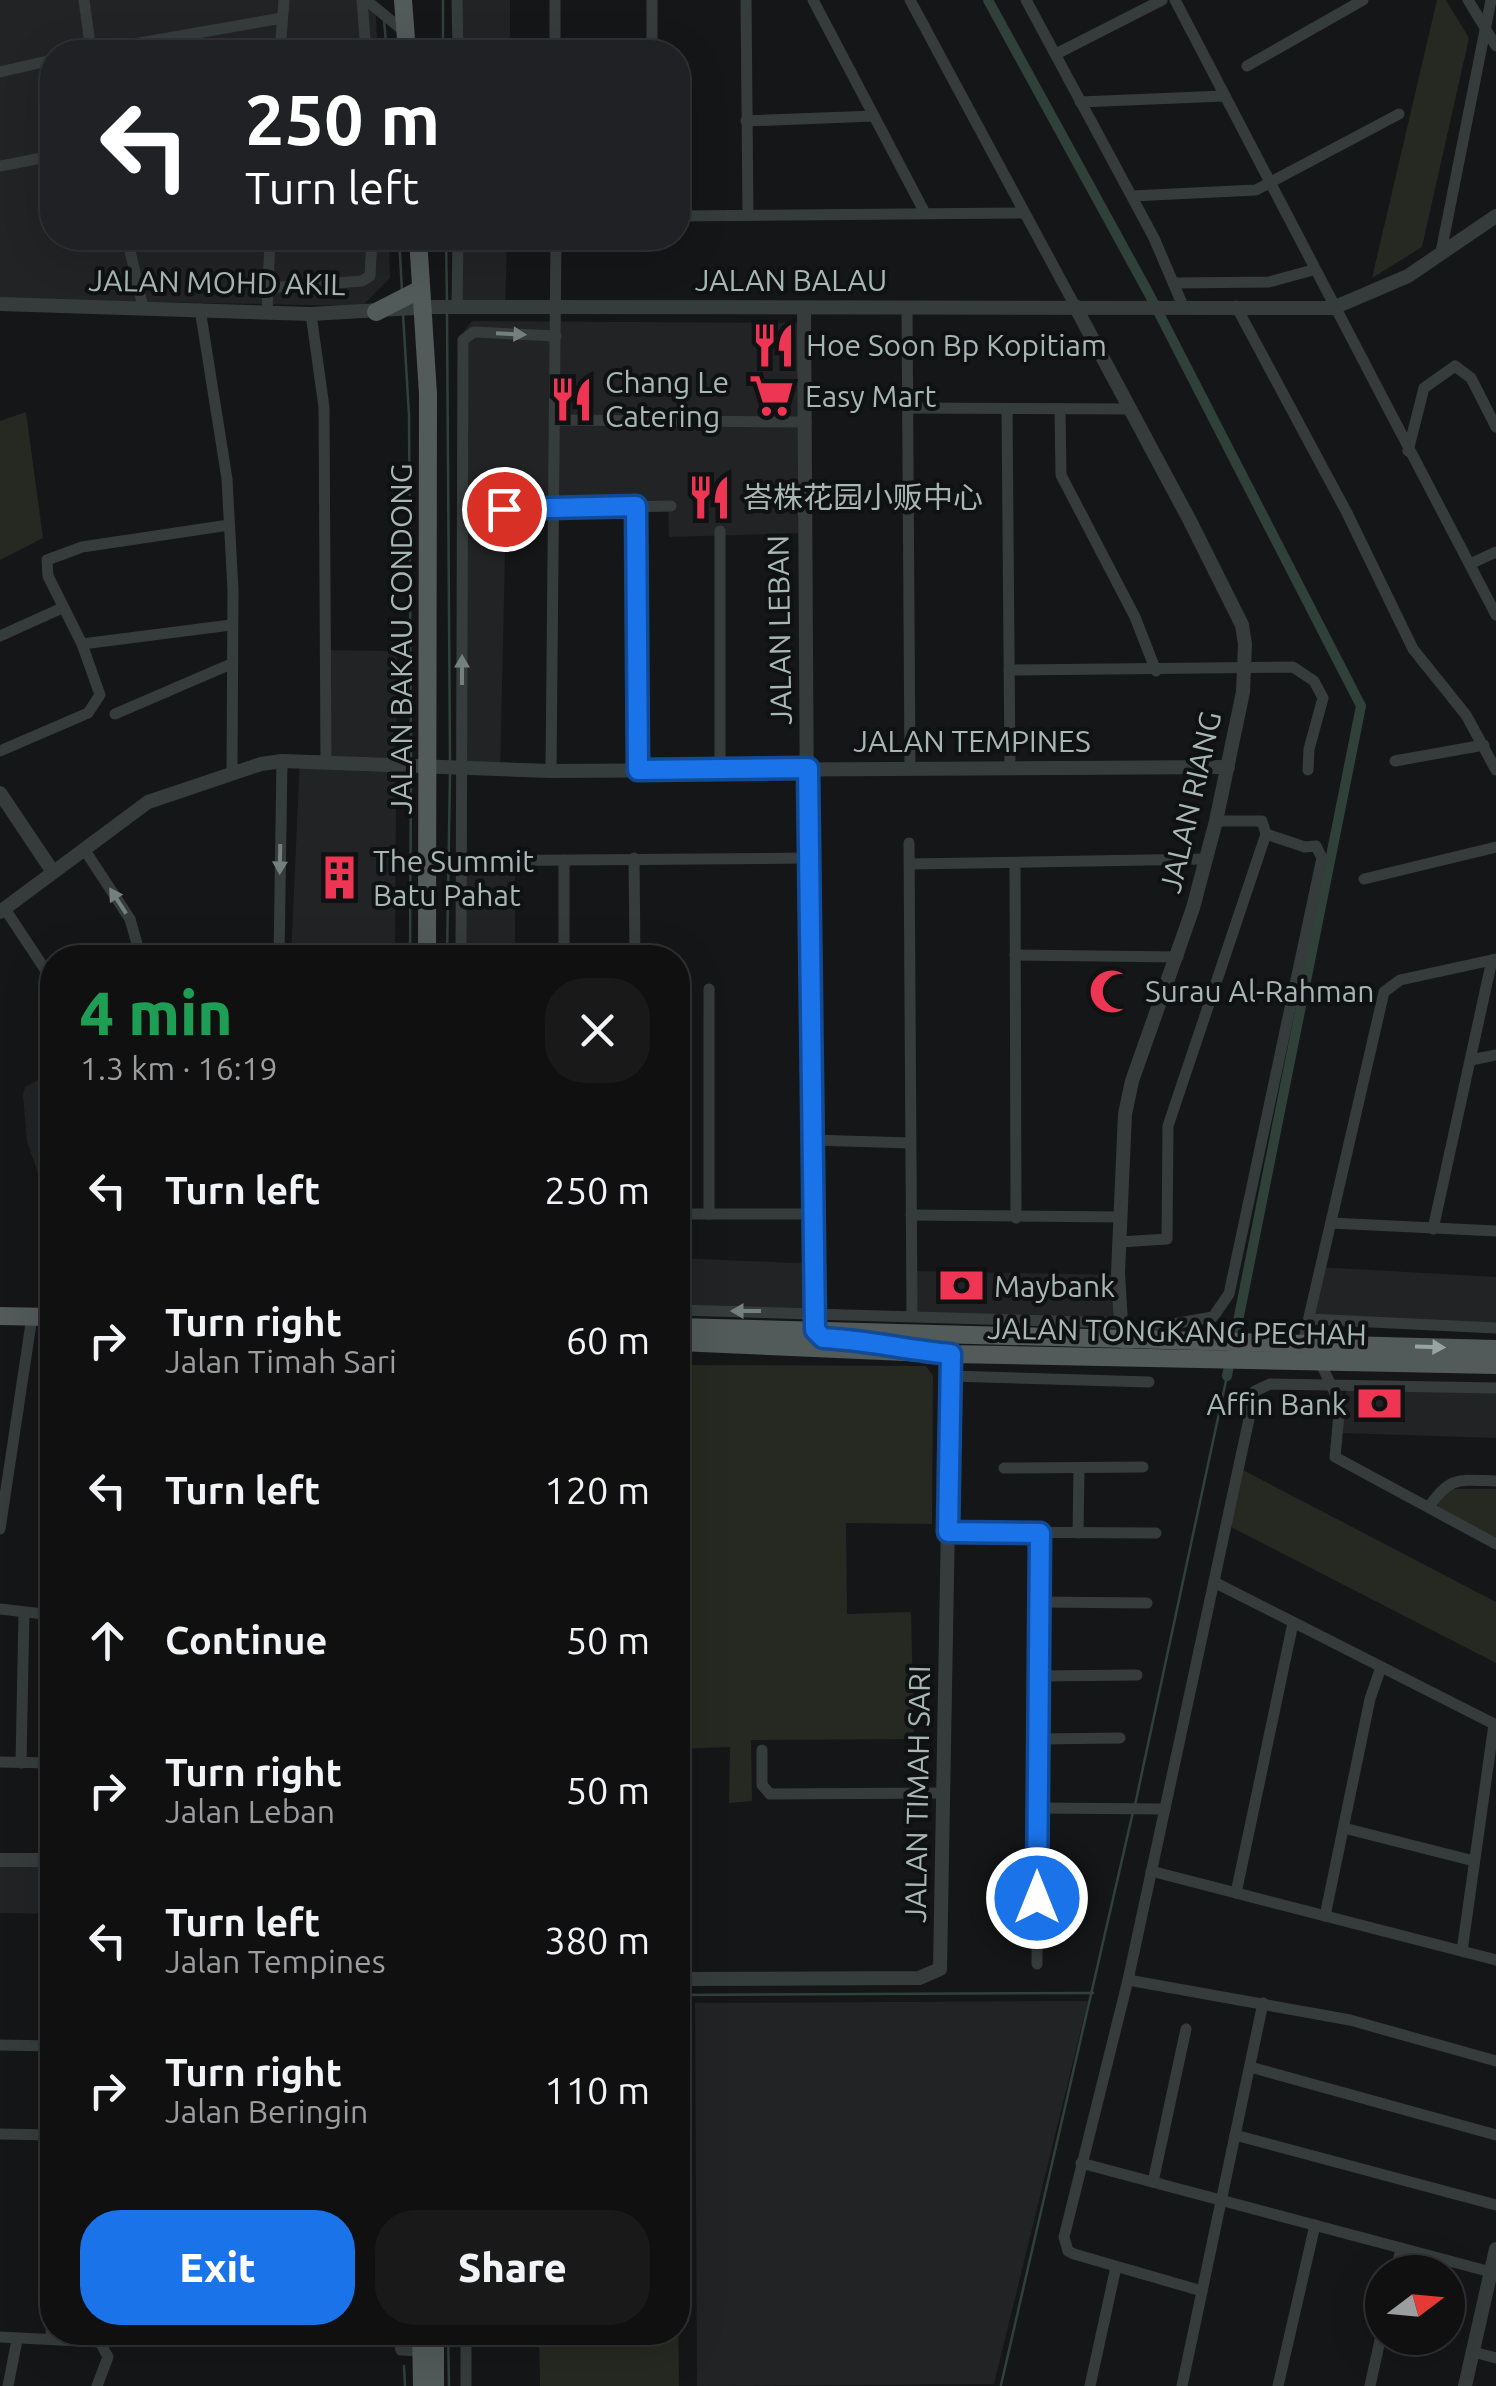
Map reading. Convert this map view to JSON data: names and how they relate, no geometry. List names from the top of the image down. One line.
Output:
{"streets":{"main road":["JALAN BAKAU CONDONG","JALAN TONGKANG PECHAH"],"street":["JALAN BALAU","JALAN MOHD AKIL","JALAN LEBAN","JALAN TEMPINES","JALAN RIANG","JALAN TIMAH SARI"]},"crossings":[["JALAN BALAU","JALAN LEBAN"],["JALAN BALAU","JALAN BAKAU CONDONG"],["JALAN BALAU","JALAN RIANG"],["JALAN LEBAN","JALAN TEMPINES"],["JALAN LEBAN","JALAN TONGKANG PECHAH"],["JALAN BAKAU CONDONG","JALAN TEMPINES"],["JALAN TEMPINES","JALAN RIANG"],["JALAN RIANG","JALAN TONGKANG PECHAH"],["JALAN TONGKANG PECHAH","JALAN TIMAH SARI"]],"places":{"restaurant":["Hoe Soon Bp Kopitiam","Chang Le Catering","峇株花园小贩中心"],"supermarket":["Easy Mart"],"building":["The Summit Batu Pahat"],"mosque":["Surau Al-Rahman"],"bank":["Maybank","Affin Bank"]},"north":"right","page":{"turn":["250 m","Turn left"],"heading":["4 min","1.3 km · 16:19"],"list":[{"name":"Turn left","value":"250 m"},{"name":"Turn right","note":"Jalan Timah Sari","value":"60 m"},{"name":"Turn left","value":"120 m"},{"name":"Continue","value":"50 m"},{"name":"Turn right","note":"Jalan Leban","value":"50 m"},{"name":"Turn left","note":"Jalan Tempines","value":"380 m"},{"name":"Turn right","note":"Jalan Beringin","value":"110 m"}],"buttons":["Exit","Share"]}}
